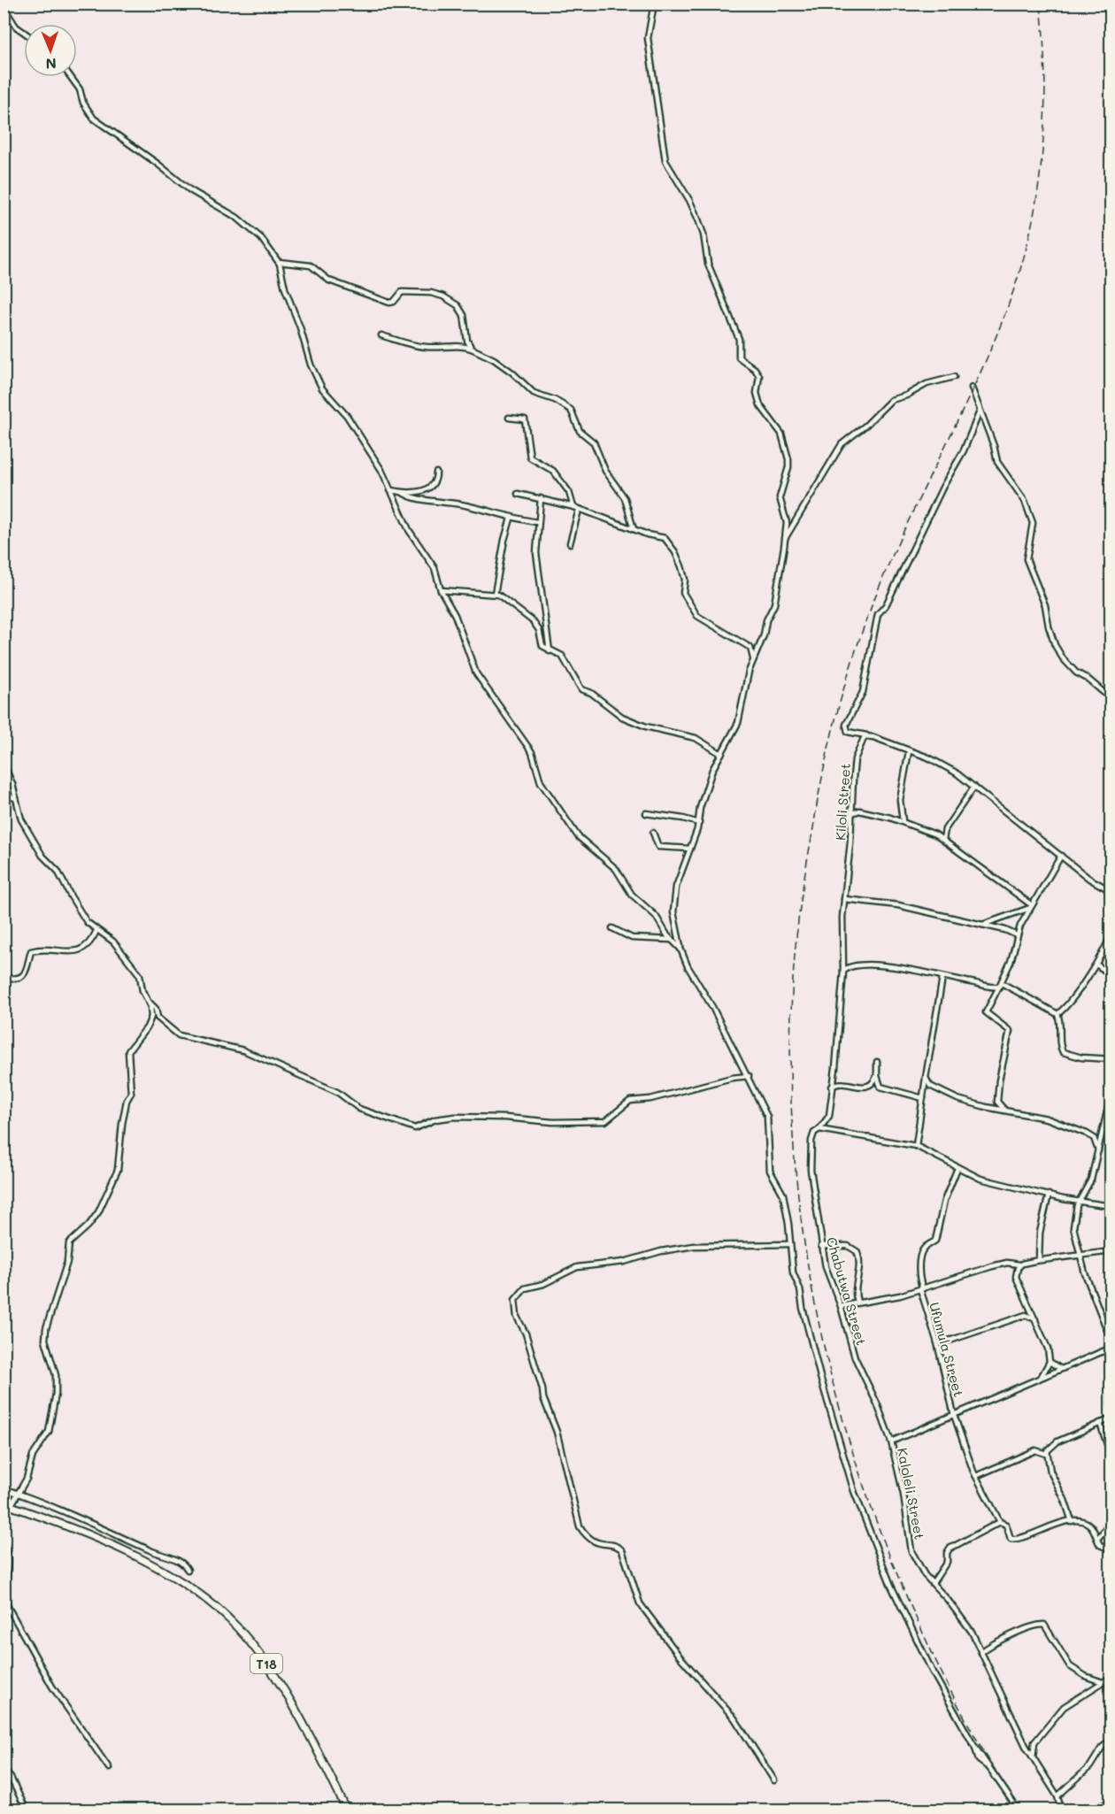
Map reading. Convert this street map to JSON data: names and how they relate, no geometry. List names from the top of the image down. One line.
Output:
{"streets":{"highway":["T18"],"street":["Kiloli Street","Chabutwa Street","Ufumula Street","Kaloleli Street"]},"crossings":[["Kiloli Street","Chabutwa Street"],["Chabutwa Street","Kaloleli Street"],["Ufumula Street","Kaloleli Street"]],"north":"bottom"}
